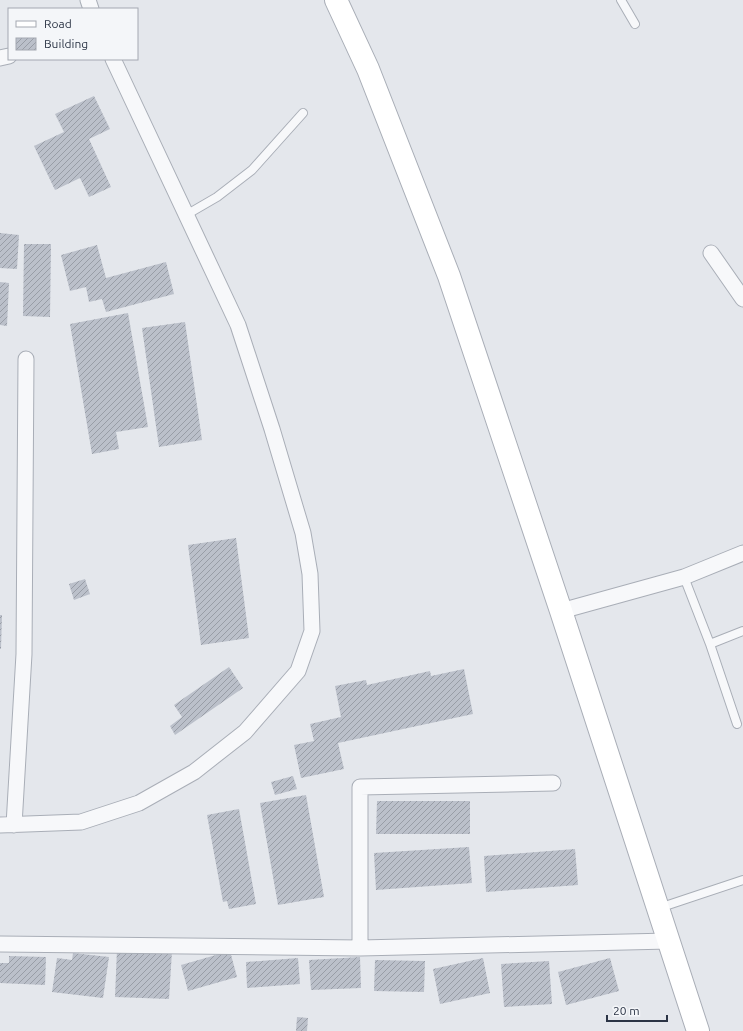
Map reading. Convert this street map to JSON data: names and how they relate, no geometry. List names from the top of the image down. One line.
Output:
{"legend":["Road","Building"],"scale_bar":"20 m"}
